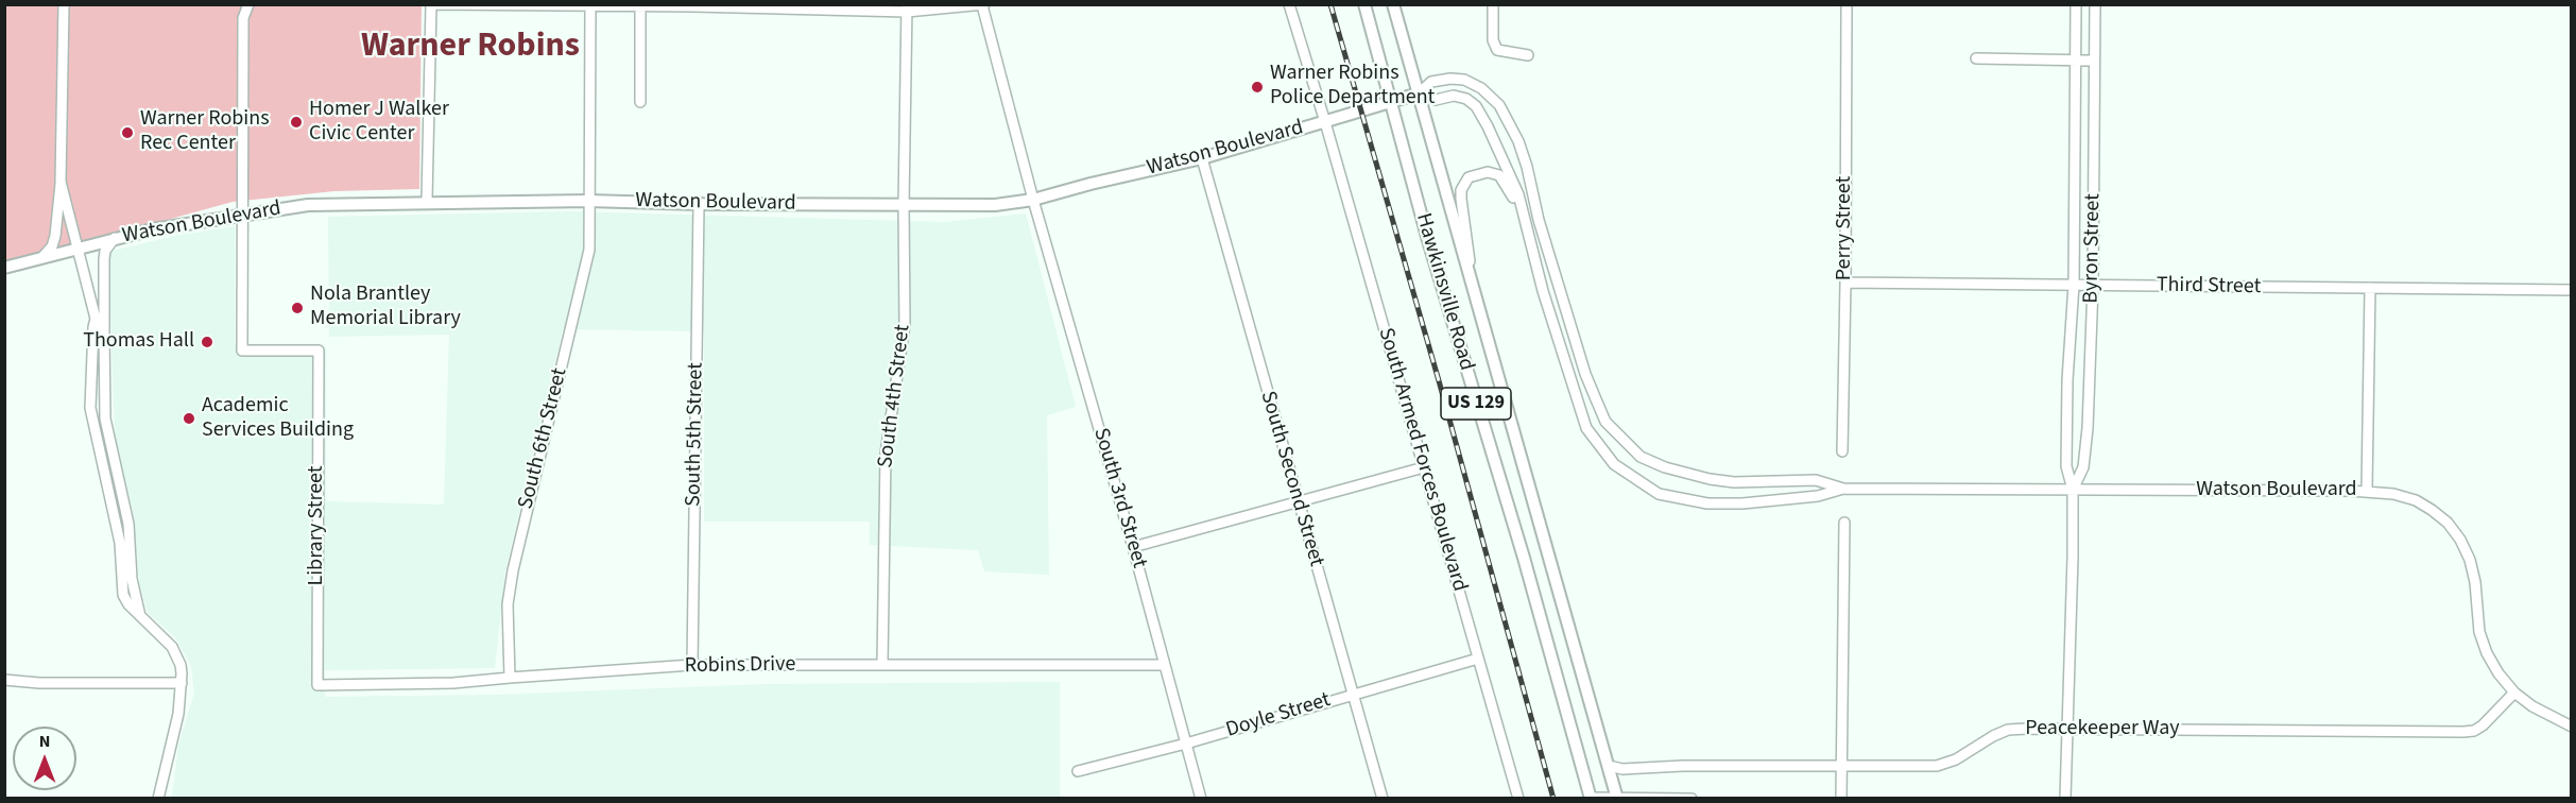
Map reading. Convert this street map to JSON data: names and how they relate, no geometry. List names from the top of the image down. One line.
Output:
{"streets":{"main road":["Watson Boulevard","Hawkinsville Road","US 129"],"street":["Perry Street","Byron Street","Third Street","South 4th Street","South 5th Street","South 6th Street","South Armed Forces Boulevard","South Second Street","South 3rd Street","Library Street","Robins Drive","Doyle Street","Peacekeeper Way"]},"crossings":[["Watson Boulevard","Byron Street"],["Watson Boulevard","Hawkinsville Road"],["Watson Boulevard","South 4th Street"],["Watson Boulevard","South 5th Street"],["Watson Boulevard","South 6th Street"],["Watson Boulevard","South Armed Forces Boulevard"],["Watson Boulevard","South Second Street"],["Watson Boulevard","South 3rd Street"],["Watson Boulevard","Library Street"],["Watson Boulevard","Peacekeeper Way"],["Perry Street","Third Street"],["Byron Street","Third Street"],["Byron Street","Peacekeeper Way"],["Hawkinsville Road","Peacekeeper Way"],["South 4th Street","Robins Drive"],["South 5th Street","Robins Drive"],["South 6th Street","Robins Drive"],["South Armed Forces Boulevard","Doyle Street"],["South Second Street","Doyle Street"],["South 3rd Street","Robins Drive"],["South 3rd Street","Doyle Street"],["Library Street","Robins Drive"]],"districts":["Warner Robins"],"places":["Warner Robins Police Department","Homer J Walker Civic Center","Warner Robins Rec Center","Nola Brantley Memorial Library","Thomas Hall","Academic Services Building"],"north":"top"}
